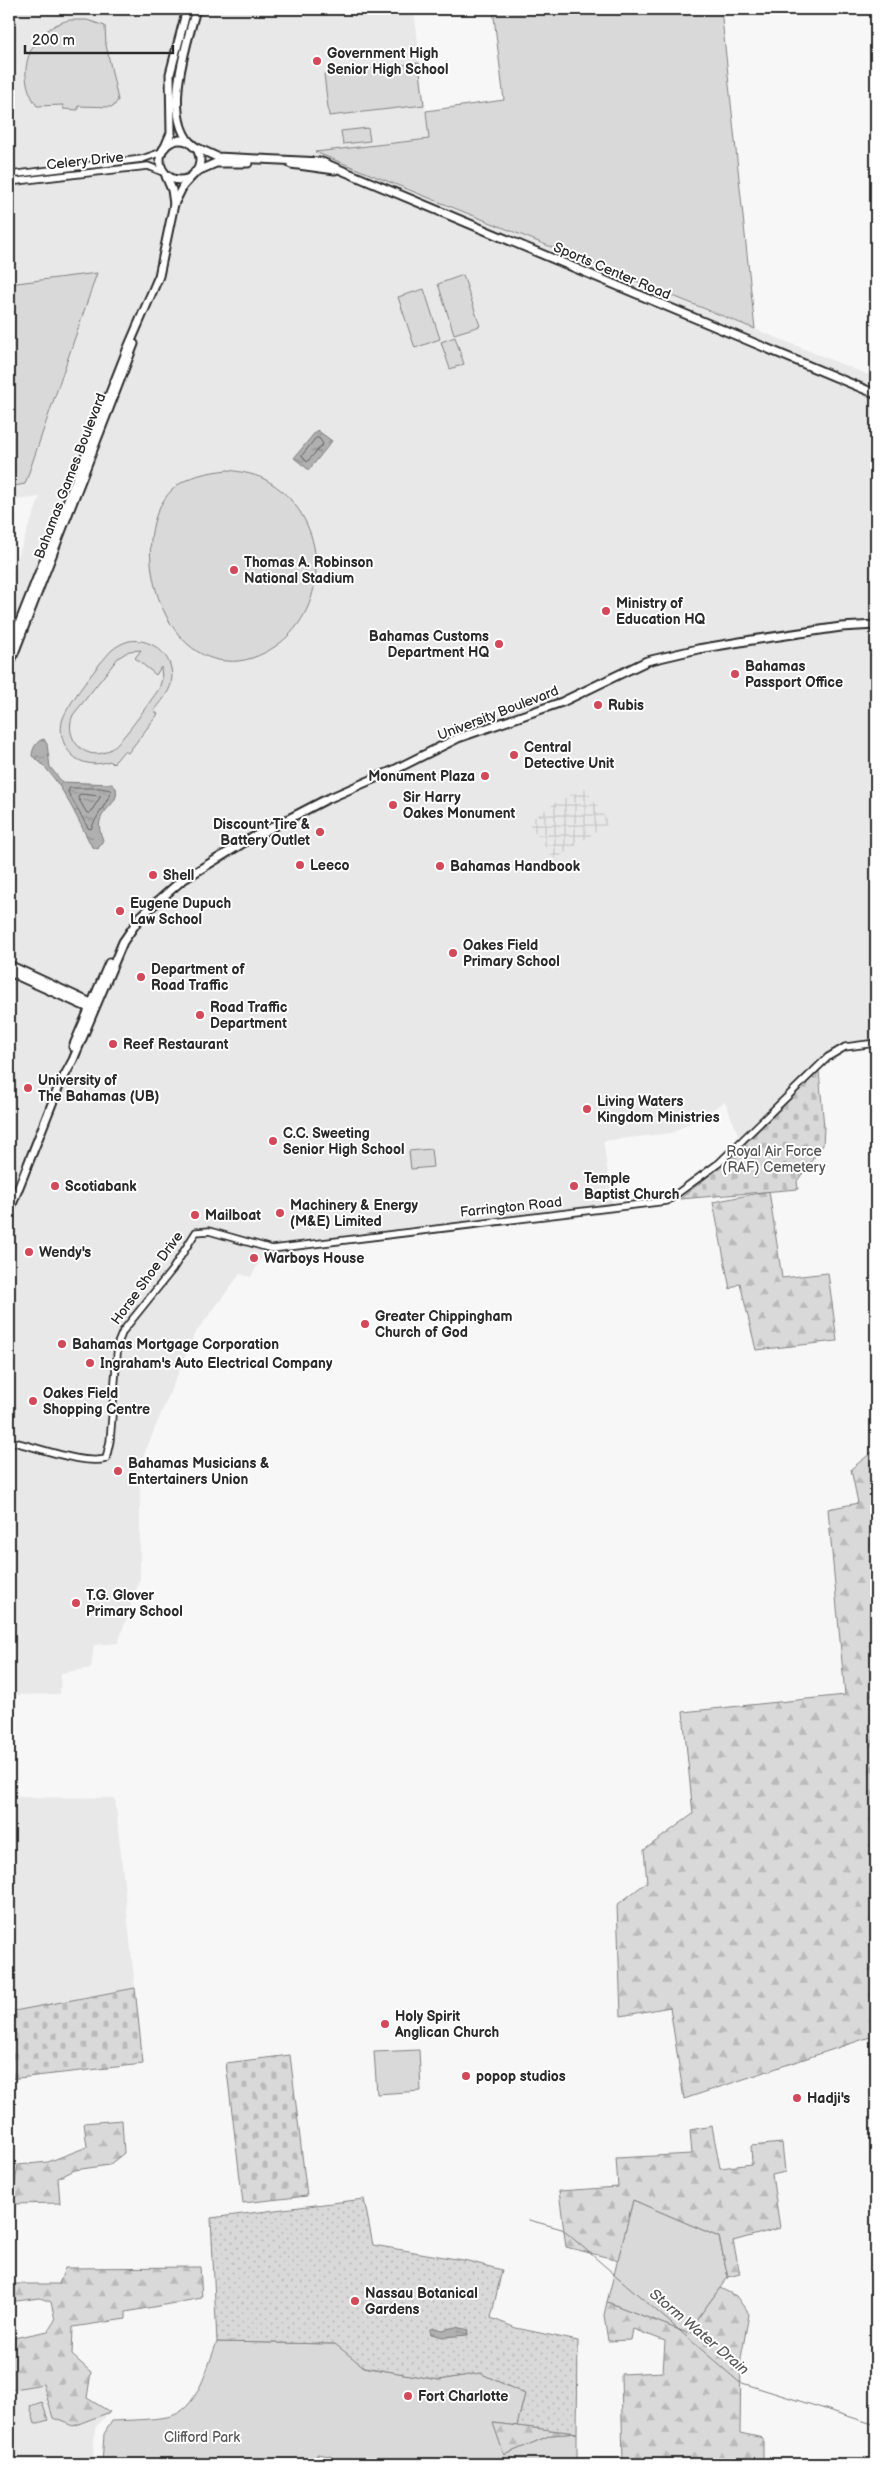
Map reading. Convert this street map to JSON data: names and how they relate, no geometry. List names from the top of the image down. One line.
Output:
{"streets":{"main road":["Sports Center Road","Bahamas Games Boulevard","University Boulevard"],"street":["Celery Drive","Farrington Road","Horse Shoe Drive"]},"crossings":[["Celery Drive","Sports Center Road"],["Celery Drive","Bahamas Games Boulevard"],["Sports Center Road","Bahamas Games Boulevard"],["Farrington Road","Horse Shoe Drive"]],"water":["Storm Water Drain"],"parks":["Royal Air Force (RAF) Cemetery","Clifford Park"],"places":["Government High Senior High School","Thomas A. Robinson National Stadium","Ministry of Education HQ","Bahamas Customs Department HQ","Bahamas Passport Office","Rubis","Central Detective Unit","Monument Plaza","Sir Harry Oakes Monument","Discount Tire & Battery Outlet","Leeco","Bahamas Handbook","Shell","Eugene Dupuch Law School","Oakes Field Primary School","Department of Road Traffic","Road Traffic Department","Reef Restaurant","University of The Bahamas (UB)","Living Waters Kingdom Ministries","C.C. Sweeting Senior High School","Scotiabank","Temple Baptist Church","Machinery & Energy (M&E) Limited","Mailboat","Wendy's","Warboys House","Greater Chippingham Church of God","Bahamas Mortgage Corporation","Ingraham's Auto Electrical Company","Oakes Field Shopping Centre","Bahamas Musicians & Entertainers Union","T.G. Glover Primary School","Holy Spirit Anglican Church","popop studios","Hadji's","Nassau Botanical Gardens","Fort Charlotte"],"scale_bar":"200 m"}
